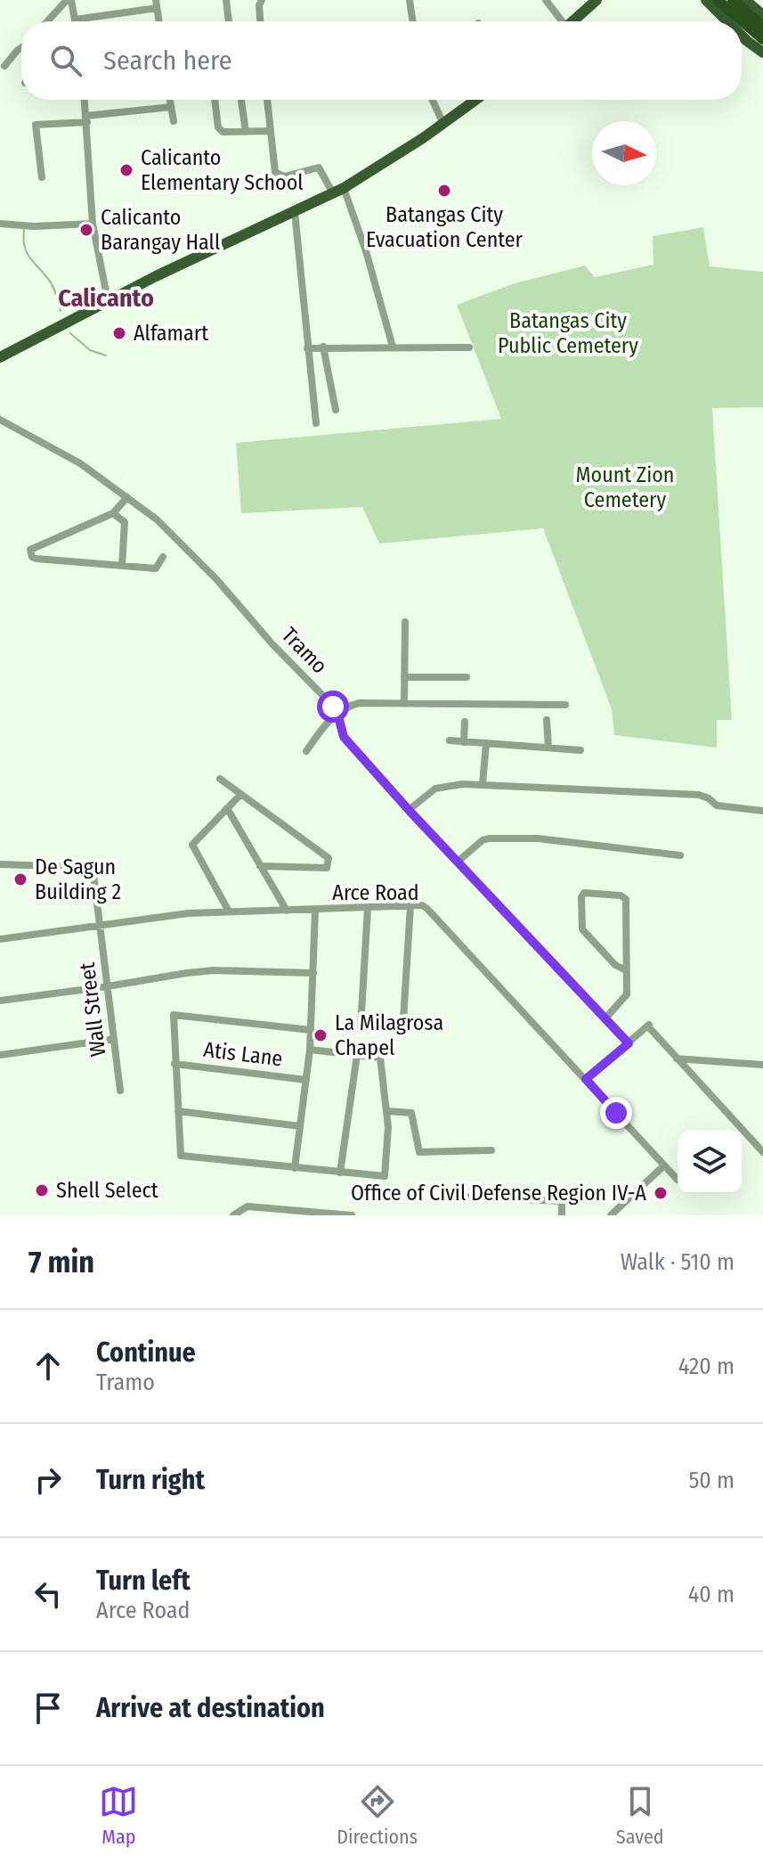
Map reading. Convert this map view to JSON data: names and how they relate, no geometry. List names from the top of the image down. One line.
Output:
{"streets":{"street":["Tramo","Arce Road","Wall Street","Atis Lane"]},"crossings":[["Arce Road","Wall Street"]],"districts":["Calicanto"],"parks":["Batangas City Public Cemetery","Mount Zion Cemetery"],"places":["Calicanto Elementary School","Batangas City Evacuation Center","Calicanto Barangay Hall","Alfamart","De Sagun Building 2","La Milagrosa Chapel","Shell Select","Office of Civil Defense Region IV-A"],"north":"right","page":{"search":"Search here","heading":["7 min","Walk · 510 m"],"list":[["Continue","Tramo","420 m"],["Turn right","50 m"],["Turn left","Arce Road","40 m"],"Arrive at destination"],"nav":["Map","Directions","Saved"]}}
